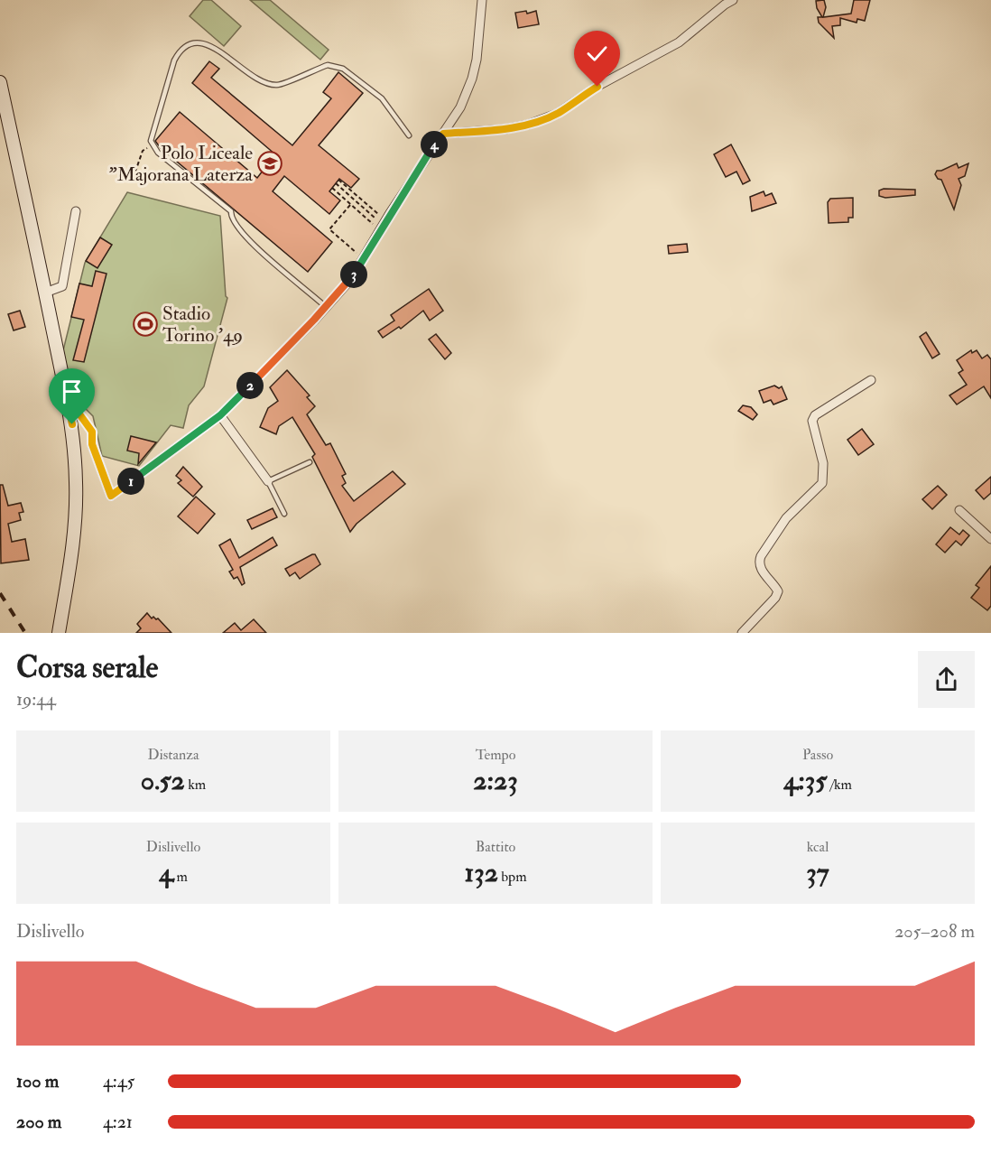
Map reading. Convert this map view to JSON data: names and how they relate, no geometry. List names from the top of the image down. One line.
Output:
{"places":{"school or university":["Polo Liceale \"Majorana Laterza"],"sports":["Stadio Torino '49"]},"page":{"pins":["4","3","2","1"],"heading":["Corsa serale","19:44"],"stats":[["Distanza","0.52 km"],["Tempo","2:23"],["Passo","4:35 /km"],["Dislivello","4 m"],["Battito","132 bpm"],["kcal","37"]],"chart":["Dislivello","205–208 m"],"list":[{"name":"100 m","note":"4:45"},{"name":"200 m","note":"4:21"}]}}
